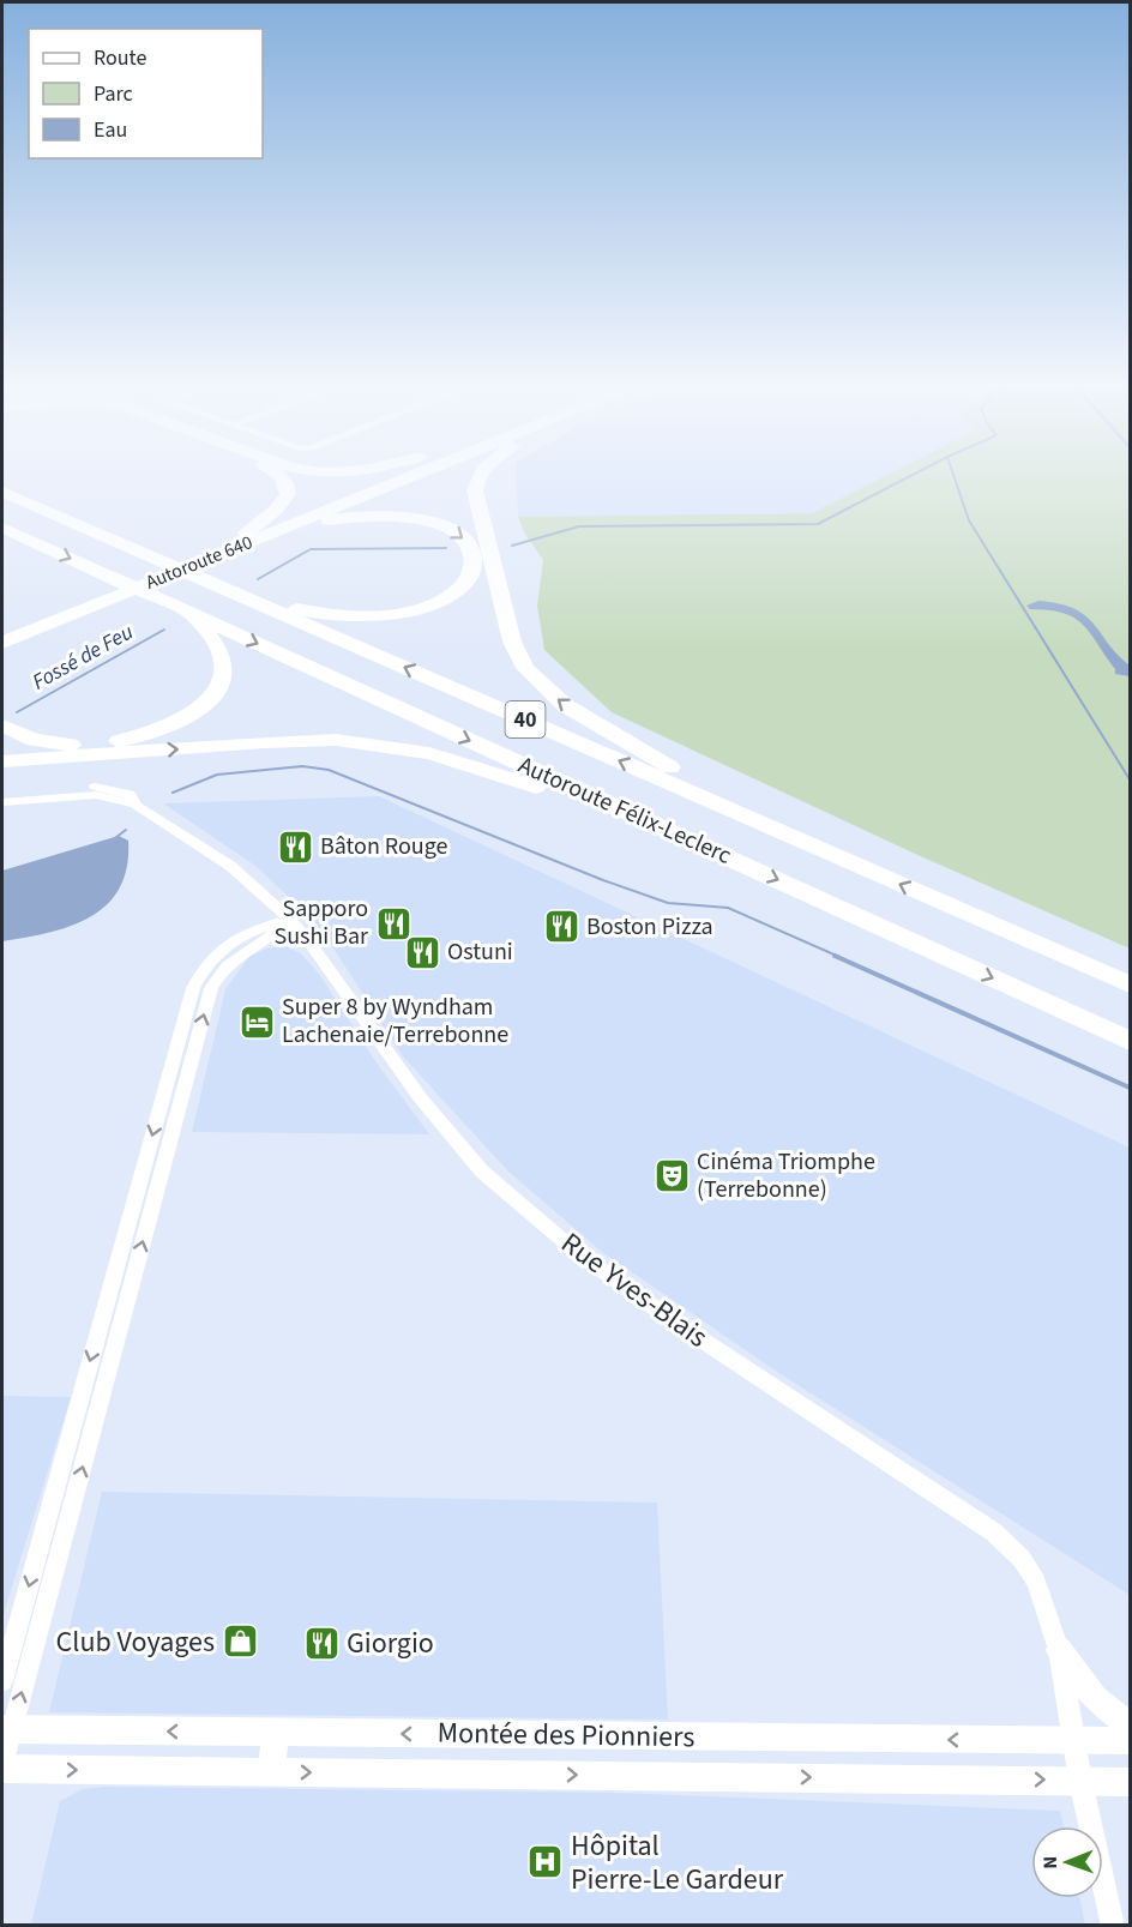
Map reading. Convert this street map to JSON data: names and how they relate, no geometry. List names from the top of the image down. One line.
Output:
{"streets":{"highway":["Autoroute 640","40","Autoroute Félix-Leclerc"],"street":["Rue Yves-Blais","Montée des Pionniers"]},"crossings":[["Rue Yves-Blais","Montée des Pionniers"]],"water":["Fossé de Feu"],"places":{"restaurant":["Bâton Rouge","Sapporo Sushi Bar","Boston Pizza","Ostuni","Giorgio"],"hotel":["Super 8 by Wyndham Lachenaie/Terrebonne"],"theatre":["Cinéma Triomphe (Terrebonne)"],"shop":["Club Voyages"],"hospital":["Hôpital Pierre-Le Gardeur"]},"legend":["Route","Parc","Eau"],"north":"left"}
